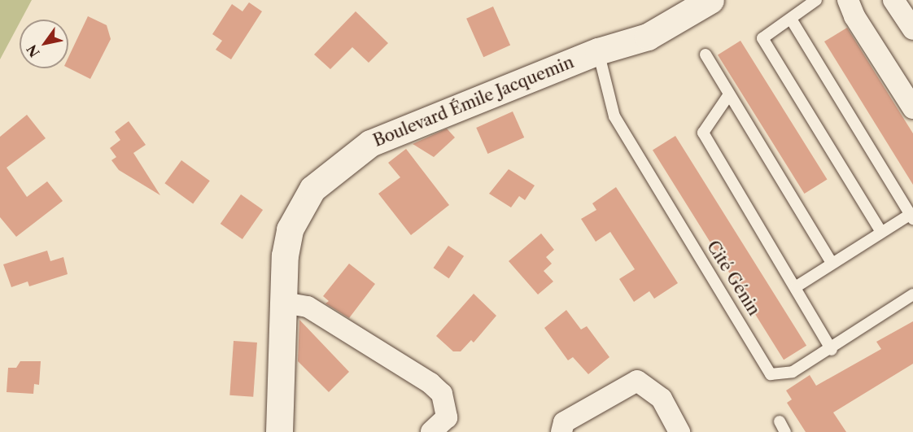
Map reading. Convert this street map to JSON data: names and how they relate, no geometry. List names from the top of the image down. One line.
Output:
{"streets":{"main road":["Boulevard Émile Jacquemin"],"lane":["Cité Génin"]},"crossings":[["Boulevard Émile Jacquemin","Cité Génin"]],"north":"bottom left"}
